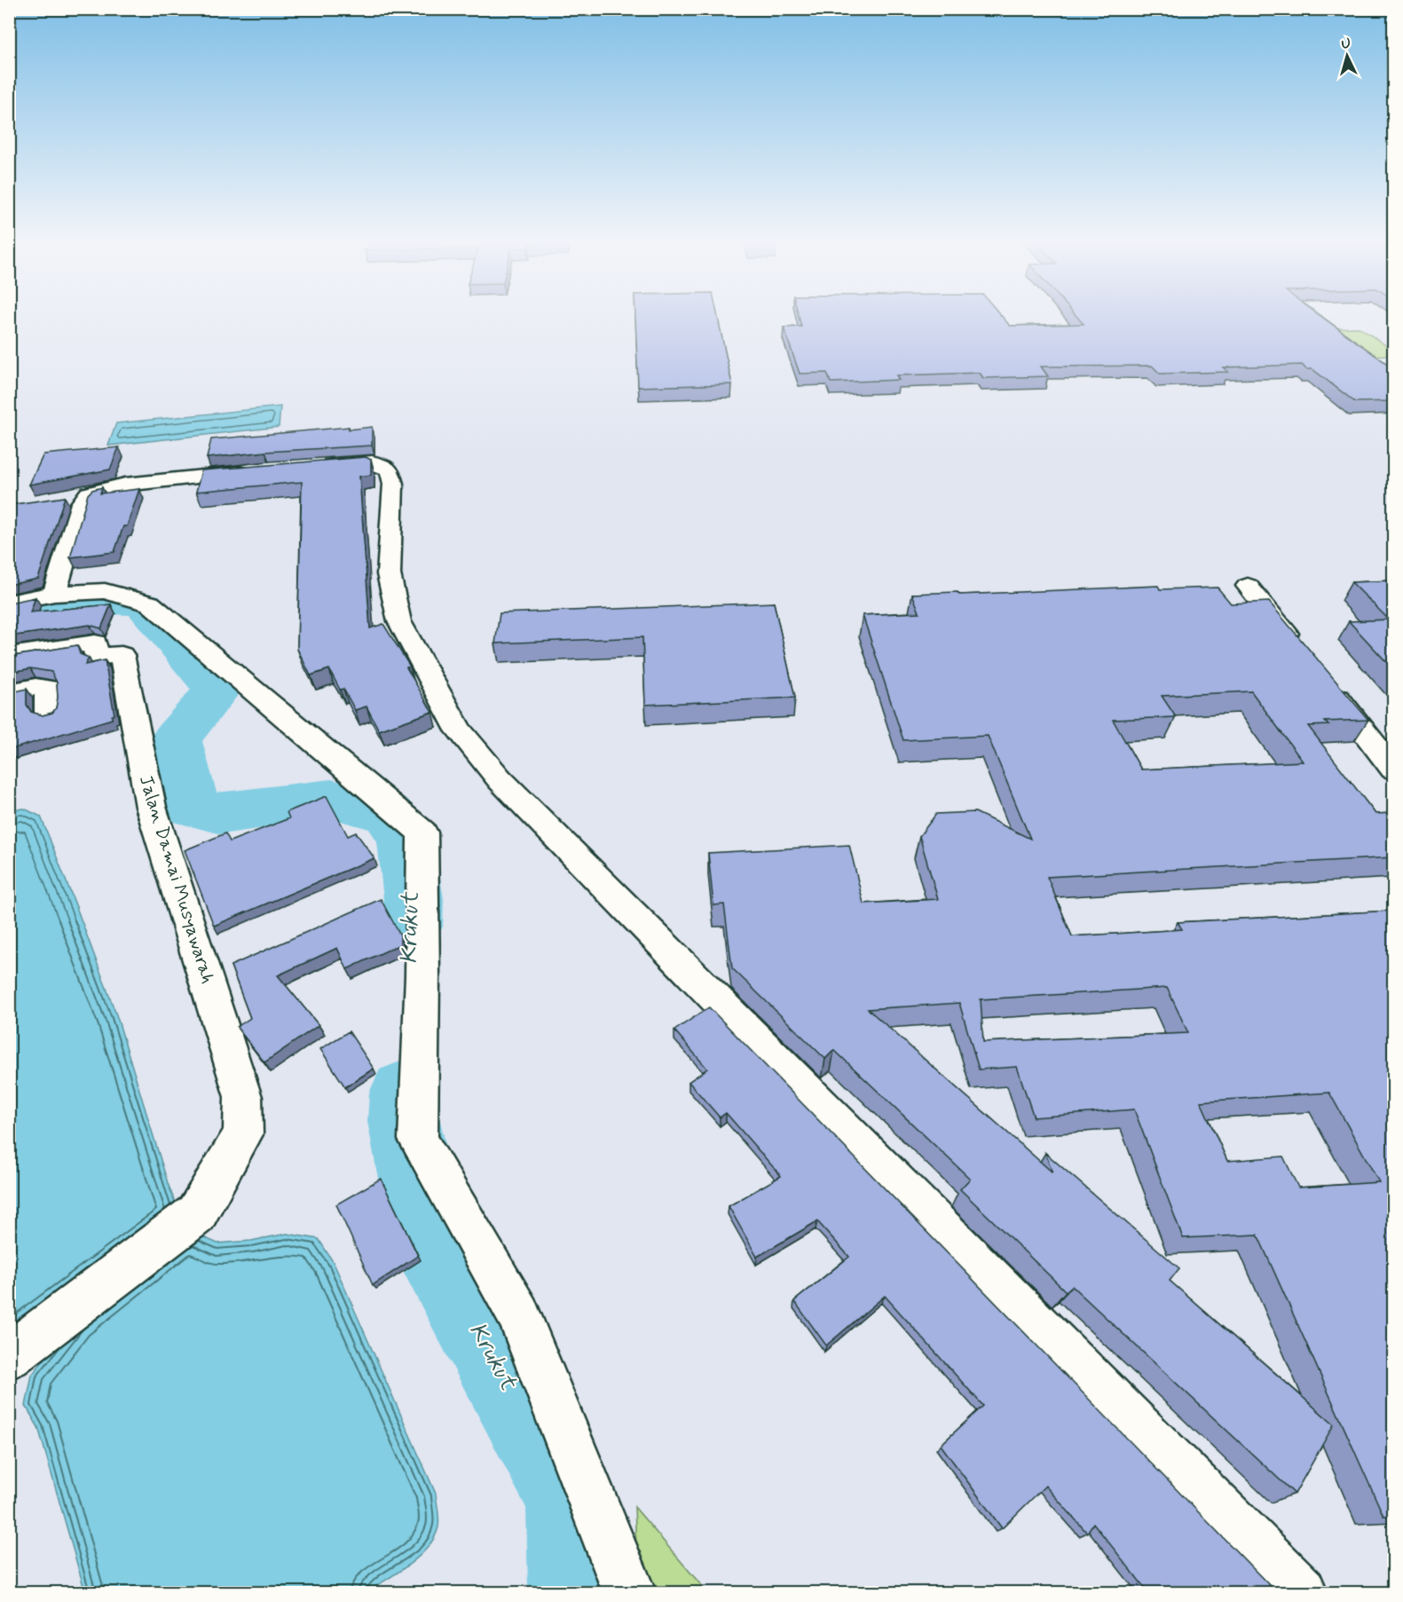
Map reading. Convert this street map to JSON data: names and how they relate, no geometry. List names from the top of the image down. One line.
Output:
{"streets":{"street":["Jalan Damai Musyawarah"]},"water":["Krukut"],"north":"top"}
